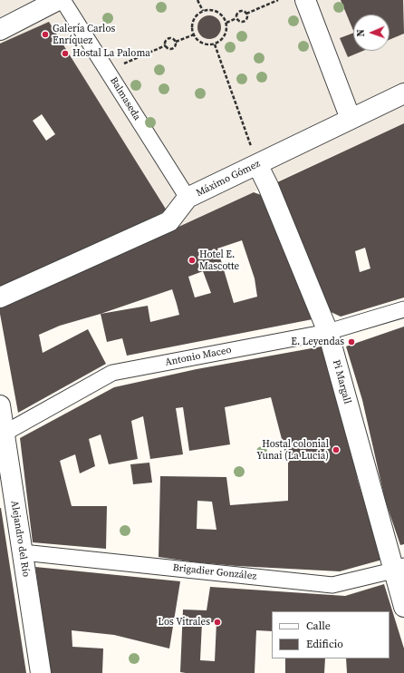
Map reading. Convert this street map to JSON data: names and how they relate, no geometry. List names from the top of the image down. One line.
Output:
{"streets":{"street":["Balmaseda","Máximo Gómez","Antonio Maceo","Pi Margall","Alejandro del Río","Brigadier González"]},"crossings":[["Balmaseda","Máximo Gómez"],["Máximo Gómez","Pi Margall"],["Antonio Maceo","Pi Margall"],["Antonio Maceo","Alejandro del Río"],["Pi Margall","Brigadier González"],["Alejandro del Río","Brigadier González"]],"places":["Galería Carlos Enríquez","Hostal La Paloma","Hotel E. Mascotte","E. Leyendas","Hostal colonial Yunai (La Lucia)","Los Vitrales"],"legend":["Calle","Edificio"],"north":"left"}
